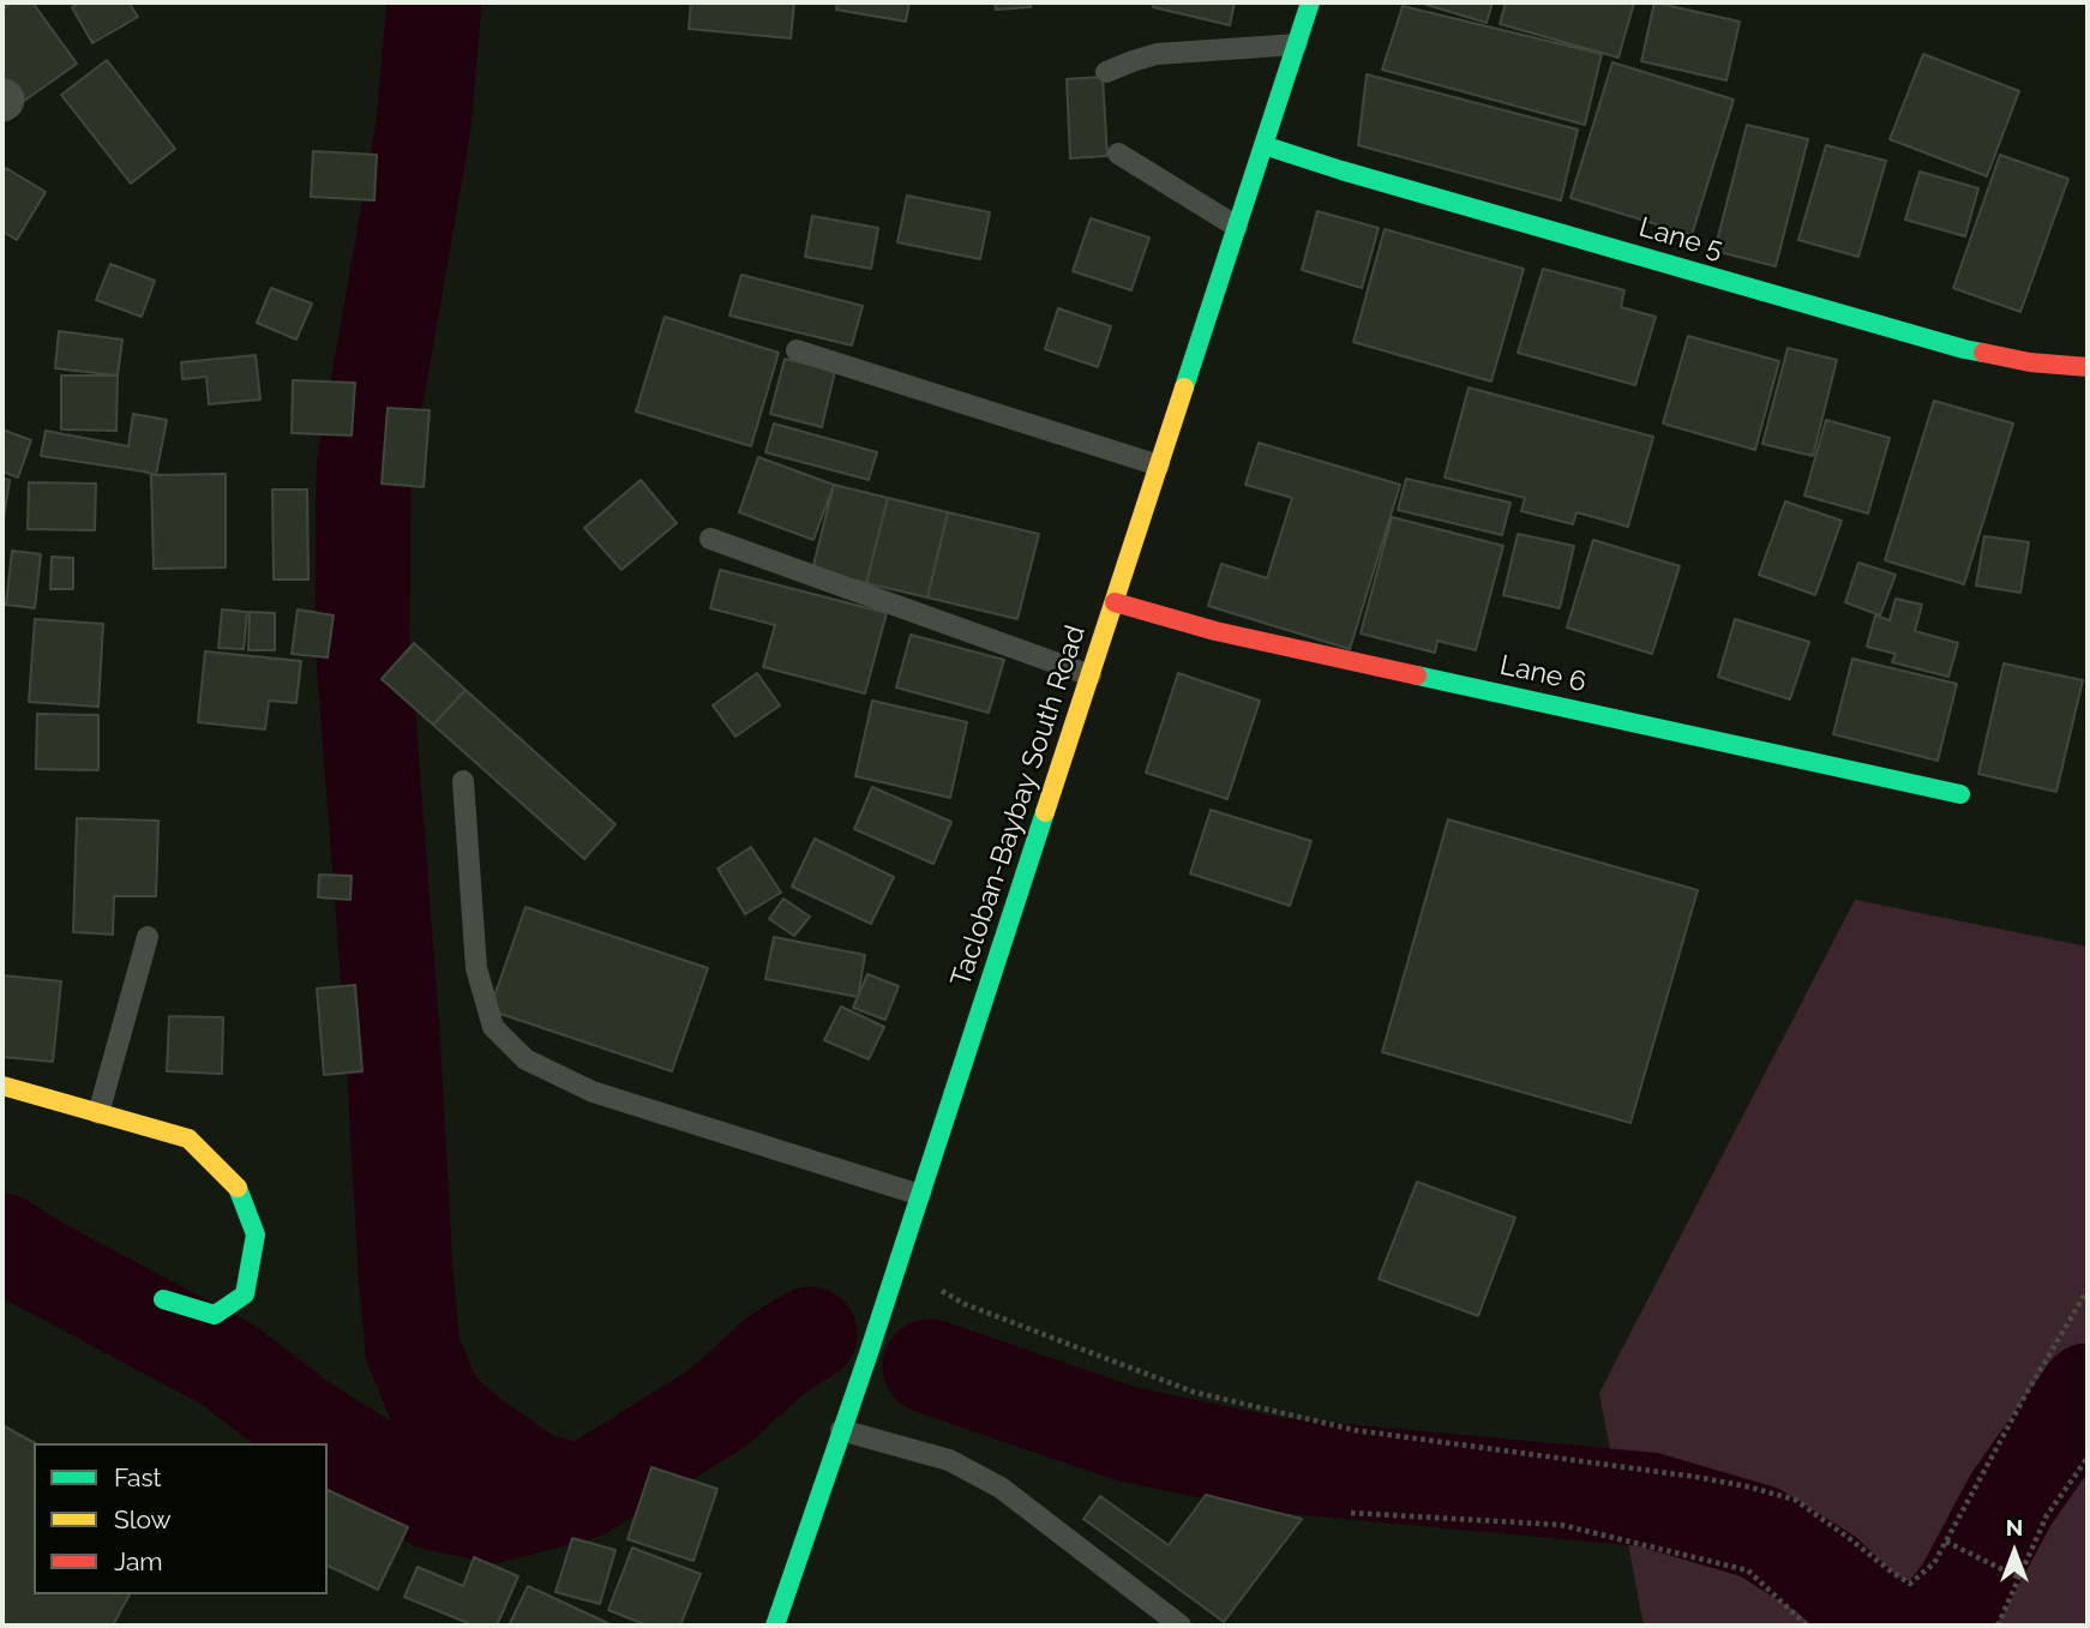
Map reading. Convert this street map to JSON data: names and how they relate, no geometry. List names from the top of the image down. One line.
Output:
{"streets":{"street":["Lane 5","Lane 6","Tacloban-Baybay South Road"]},"crossings":[["Lane 5","Tacloban-Baybay South Road"],["Lane 6","Tacloban-Baybay South Road"]],"legend":["Fast","Slow","Jam"],"north":"top"}
